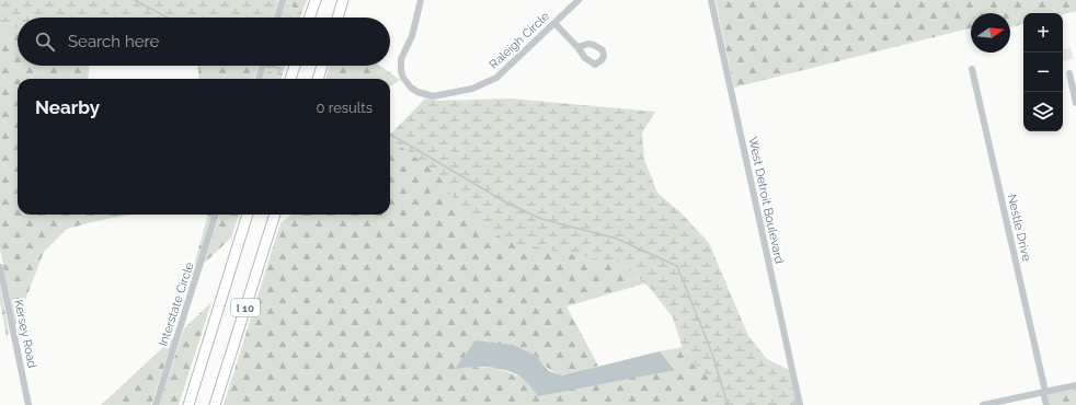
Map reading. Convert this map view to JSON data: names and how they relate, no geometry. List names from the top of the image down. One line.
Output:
{"streets":{"highway":["I 10"],"street":["Raleigh Circle","West Detroit Boulevard","Nestle Drive","Interstate Circle","Kersey Road"]},"north":"right","page":{"map_buttons":["+","−"],"search":"Search here","heading":["Nearby","0 results"]}}
